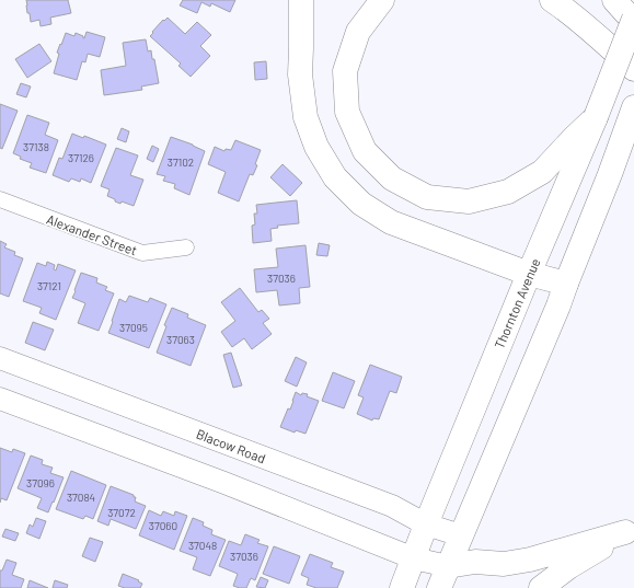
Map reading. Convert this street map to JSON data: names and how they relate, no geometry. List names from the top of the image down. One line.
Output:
{"streets":{"main road":["Thornton Avenue","Blacow Road"],"street":["Alexander Street"]},"crossings":[["Thornton Avenue","Blacow Road"]],"house_numbers":["37138","37126","37102","37036","37121","37095","37063","37096","37084","37072","37060","37048","37036"]}
